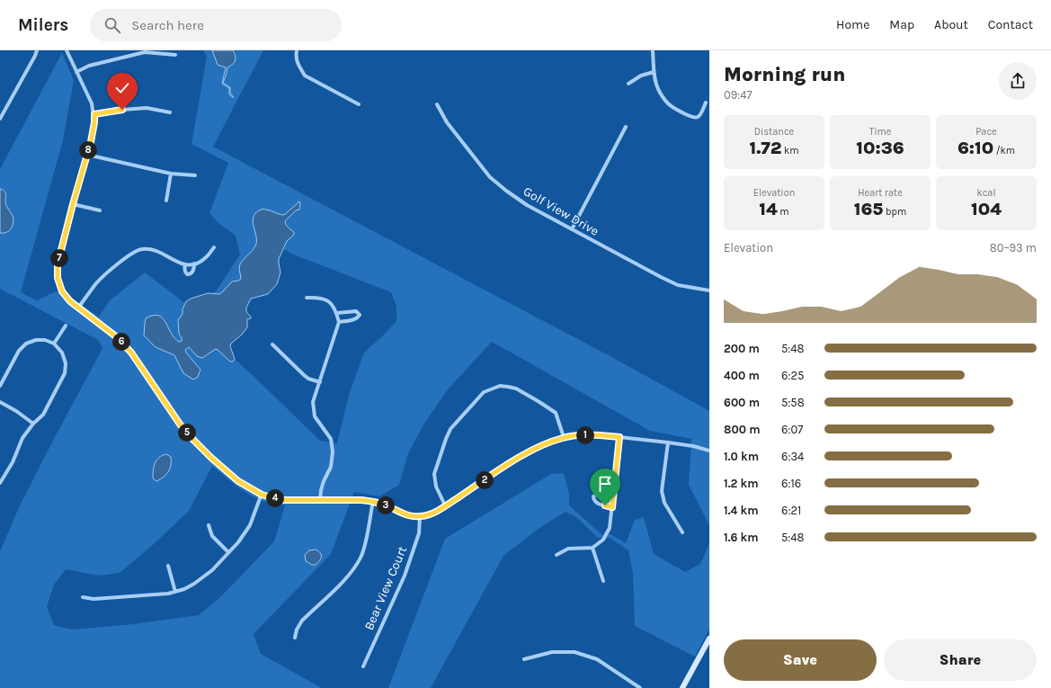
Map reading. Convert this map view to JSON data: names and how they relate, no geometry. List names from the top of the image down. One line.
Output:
{"streets":{"street":["Golf View Drive","Bear View Court"]},"page":{"header":"Milers","search":"Search here","nav":["Home","Map","About","Contact"],"heading":["Morning run","09:47"],"stats":[["Distance","1.72 km"],["Time","10:36"],["Pace","6:10 /km"],["Elevation","14 m"],["Heart rate","165 bpm"],["kcal","104"]],"pins":["8","7","6","5","1","2","4","3"],"chart":["Elevation","80–93 m"],"list":[{"name":"200 m","note":"5:48"},{"name":"400 m","note":"6:25"},{"name":"600 m","note":"5:58"},{"name":"800 m","note":"6:07"},{"name":"1.0 km","note":"6:34"},{"name":"1.2 km","note":"6:16"},{"name":"1.4 km","note":"6:21"},{"name":"1.6 km","note":"5:48"}],"buttons":["Save","Share"]}}
